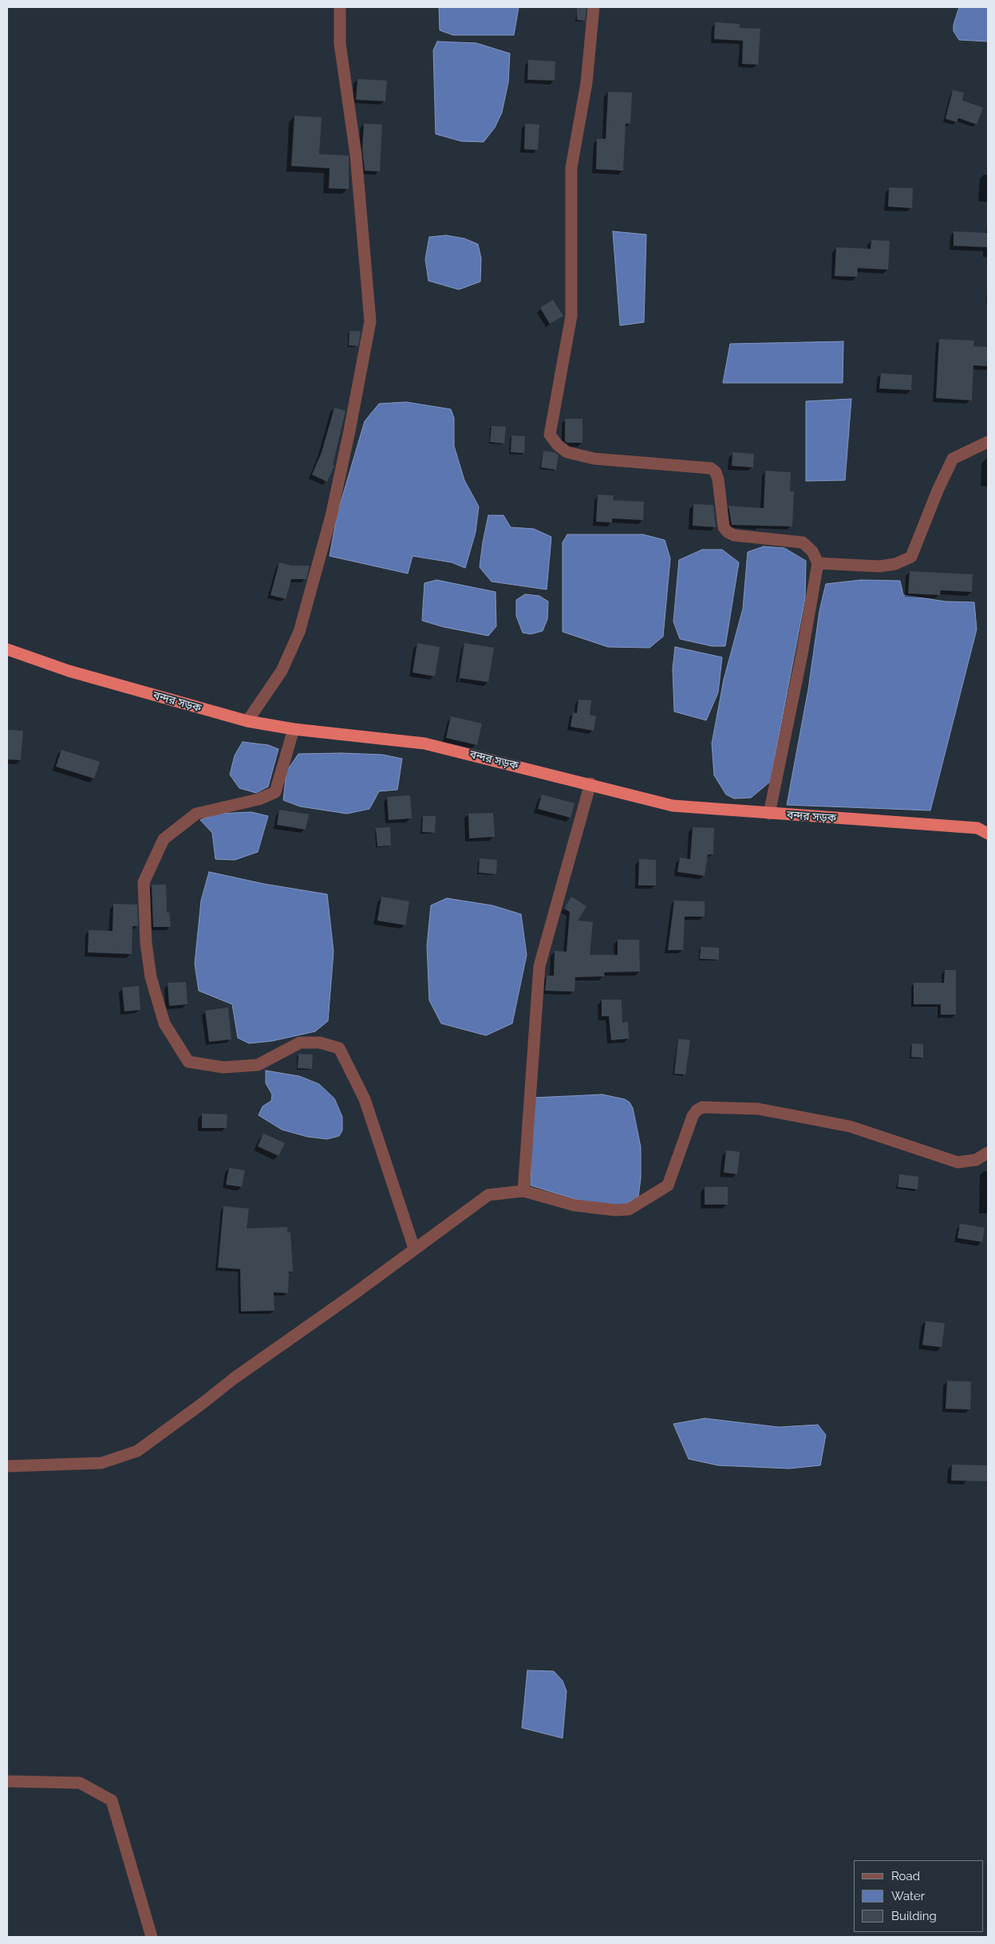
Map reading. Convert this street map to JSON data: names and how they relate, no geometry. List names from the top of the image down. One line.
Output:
{"streets":{"highway":["বন্দর সড়ক"]},"legend":["Road","Water","Building"]}
